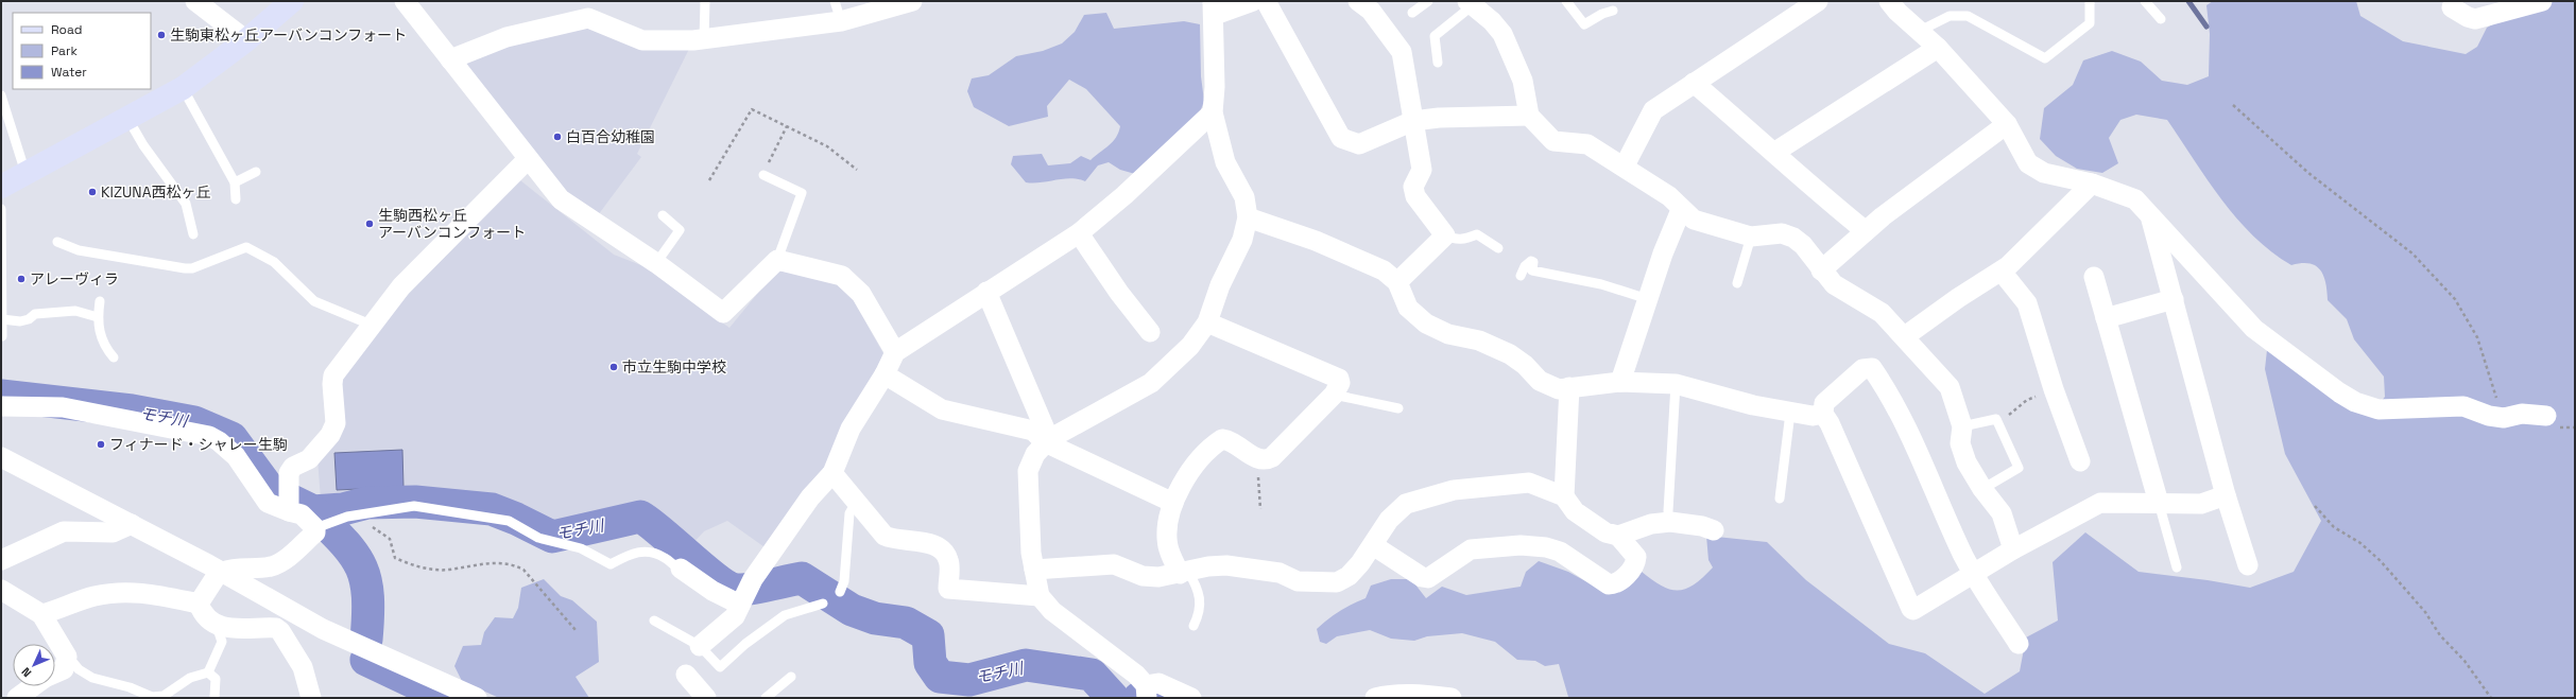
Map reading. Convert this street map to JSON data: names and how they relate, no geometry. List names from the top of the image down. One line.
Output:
{"water":["モチ川"],"places":["生駒東松ヶ丘アーバンコンフォート","白百合幼稚園","KIZUNA西松ヶ丘","生駒西松ヶ丘 アーバンコンフォート","アレーヴィラ","市立生駒中学校","フィナード・シャレー生駒"],"legend":["Road","Park","Water"],"north":"bottom left"}
